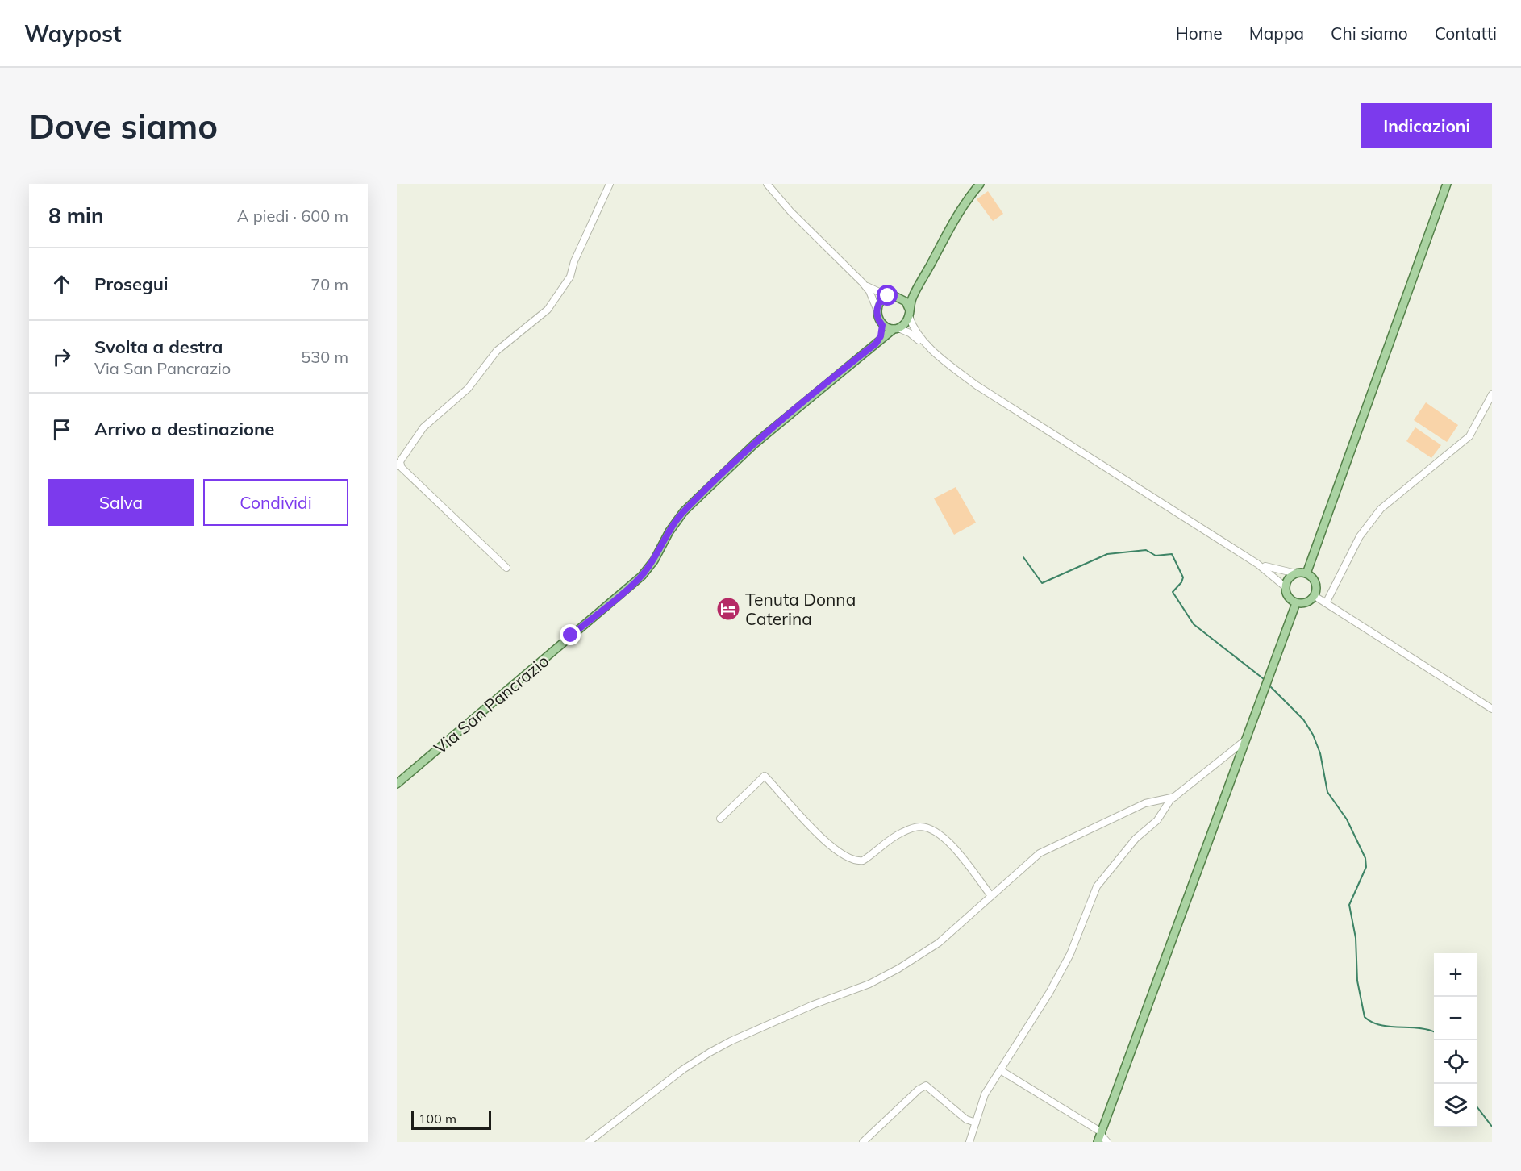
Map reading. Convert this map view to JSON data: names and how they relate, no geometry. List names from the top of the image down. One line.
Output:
{"streets":{"main road":["Via San Pancrazio"]},"places":{"hotel":["Tenuta Donna Caterina"]},"scale_bar":"100 m","page":{"header":"Waypost","nav":["Home","Mappa","Chi siamo","Contatti"],"buttons":["Indicazioni",["Salva","Condividi"]],"title":"Dove siamo","heading":["8 min","A piedi · 600 m"],"list":[["Prosegui","70 m"],["Svolta a destra","Via San Pancrazio","530 m"],"Arrivo a destinazione"],"map_buttons":["+","−"],"scale":"100 m"}}
